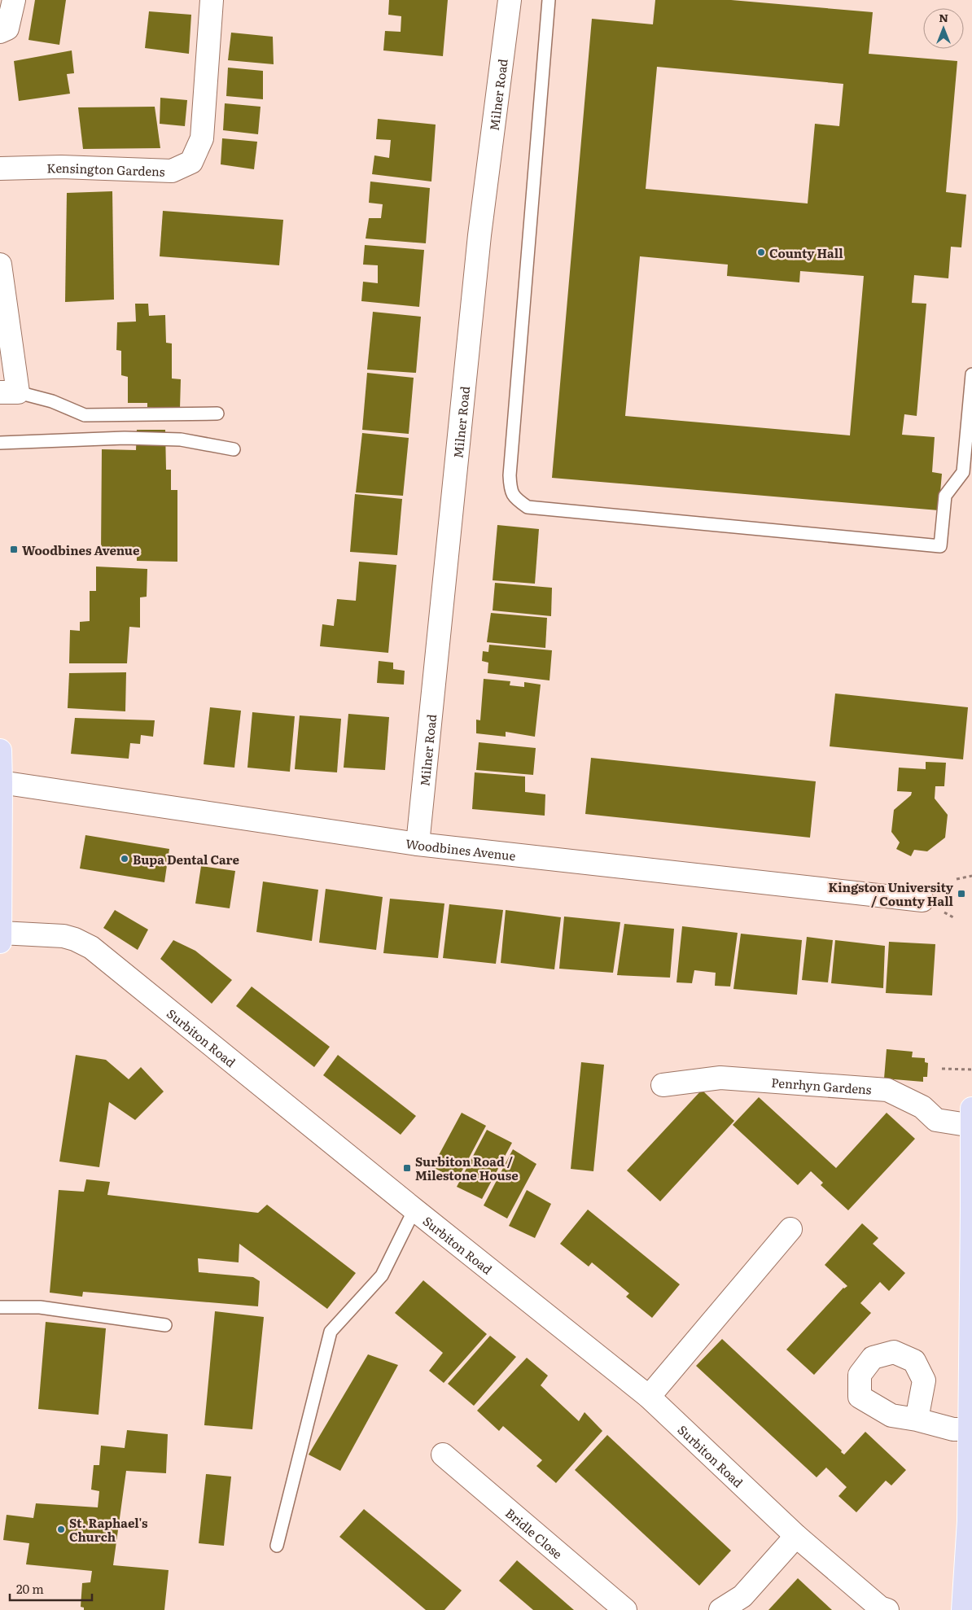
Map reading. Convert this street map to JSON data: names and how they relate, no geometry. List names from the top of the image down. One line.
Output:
{"streets":{"street":["Milner Road","Kensington Gardens","Woodbines Avenue","Surbiton Road","Penrhyn Gardens","Bridle Close"]},"crossings":[["Milner Road","Woodbines Avenue"]],"places":{"other":["County Hall","Bupa Dental Care","St. Raphael's Church"],"transit":["Woodbines Avenue","Kingston University / County Hall","Surbiton Road / Milestone House"]},"scale_bar":"20 m","north":"top"}
